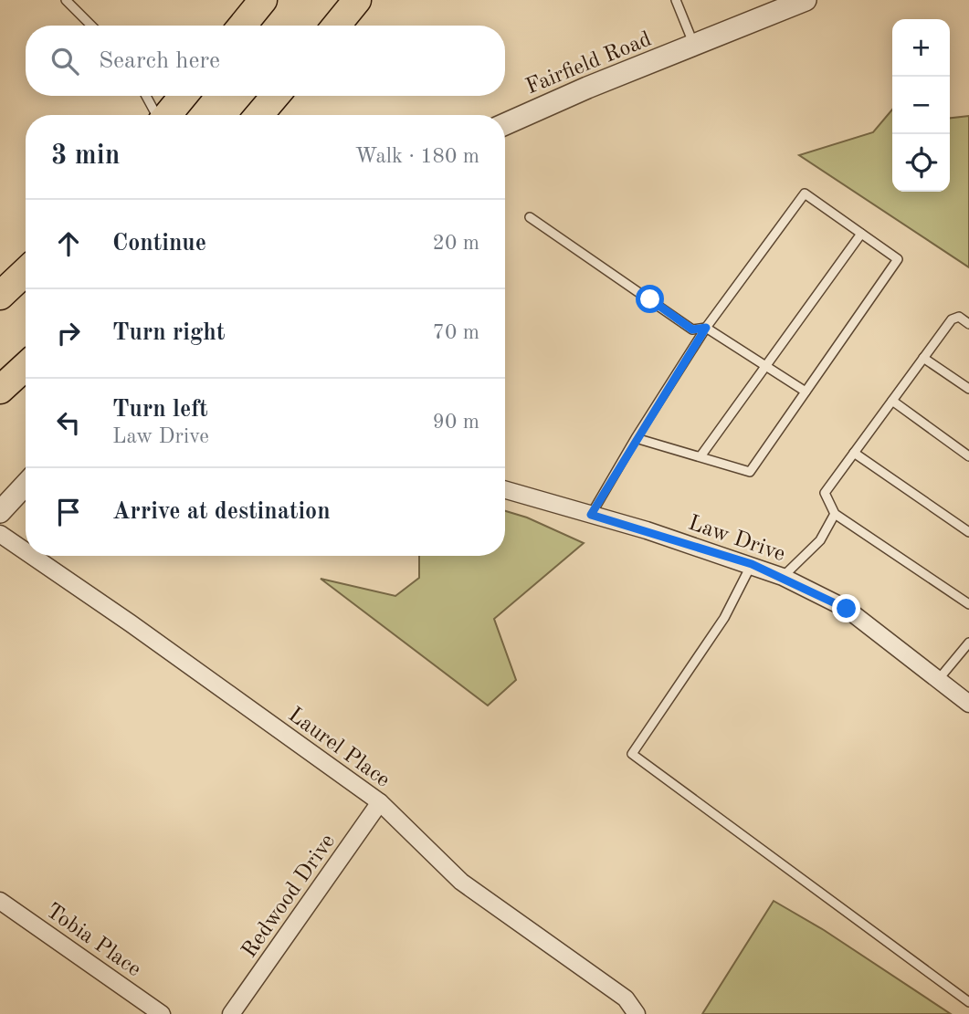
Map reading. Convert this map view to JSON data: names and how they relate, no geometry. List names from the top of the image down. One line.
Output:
{"streets":{"street":["Fairfield Road","Law Drive","Laurel Place","Redwood Drive","Tobia Place"]},"crossings":[["Laurel Place","Redwood Drive"]],"page":{"map_buttons":["+","−"],"search":"Search here","heading":["3 min","Walk · 180 m"],"list":[["Continue","20 m"],["Turn right","70 m"],["Turn left","Law Drive","90 m"],"Arrive at destination"]}}
